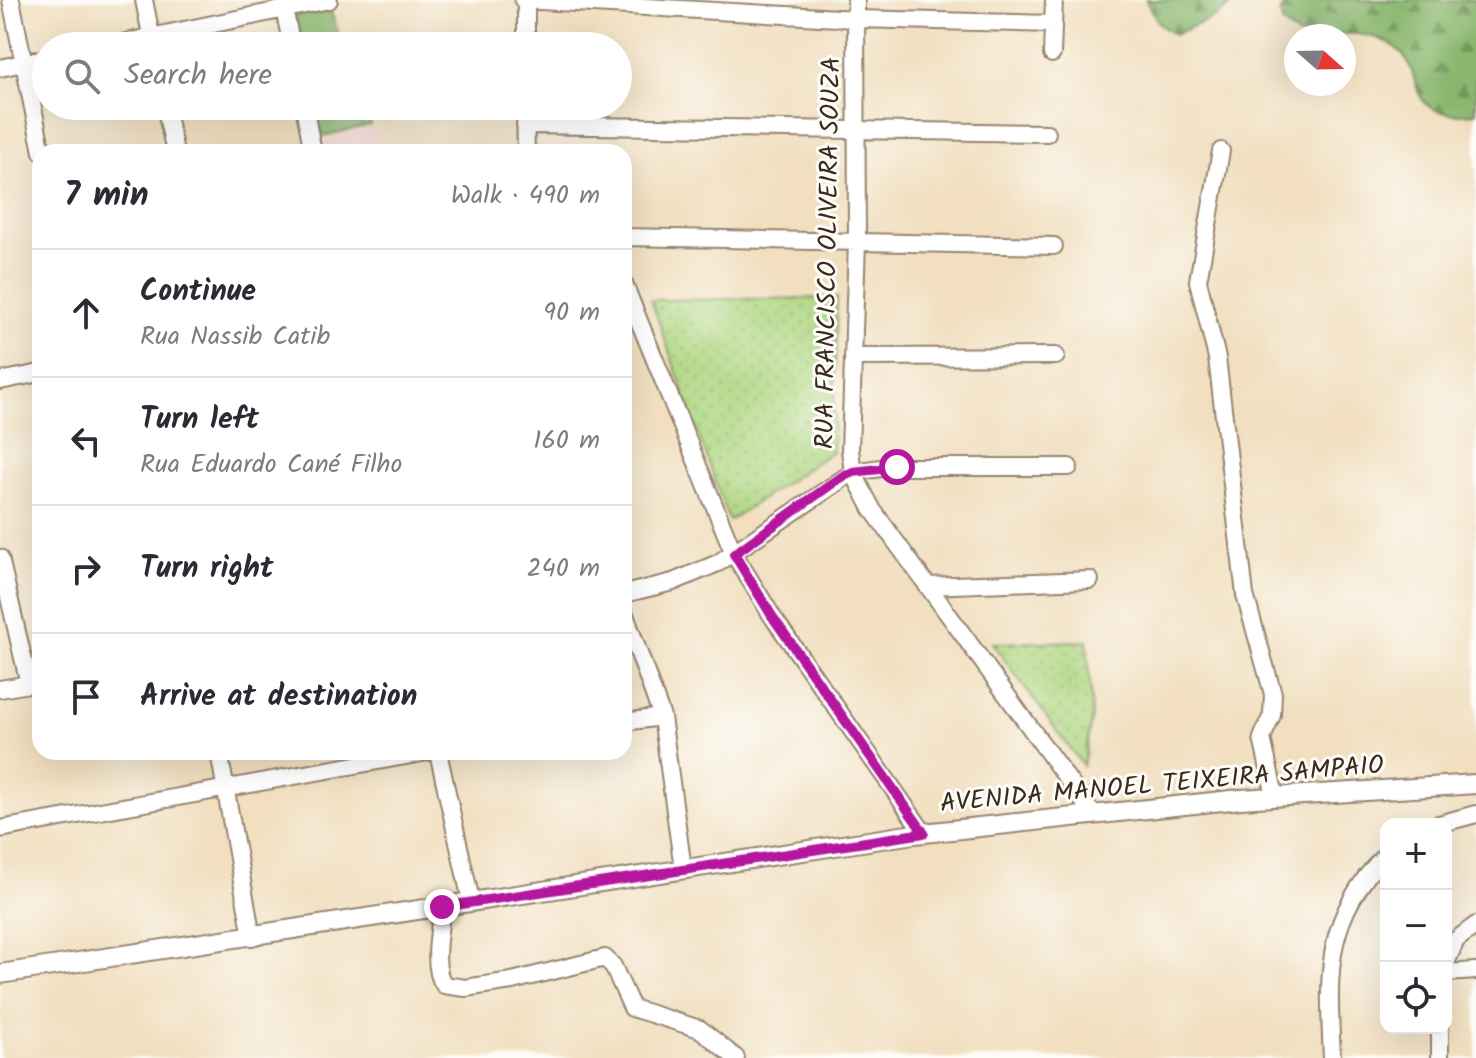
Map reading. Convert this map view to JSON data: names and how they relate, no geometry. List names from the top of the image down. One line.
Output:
{"streets":{"street":["RUA FRANCISCO OLIVEIRA SOUZA","AVENIDA MANOEL TEIXEIRA SAMPAIO"]},"crossings":[["RUA FRANCISCO OLIVEIRA SOUZA","AVENIDA MANOEL TEIXEIRA SAMPAIO"]],"north":"right","page":{"search":"Search here","heading":["7 min","Walk · 490 m"],"list":[["Continue","Rua Nassib Catib","90 m"],["Turn left","Rua Eduardo Cané Filho","160 m"],["Turn right","240 m"],"Arrive at destination"],"map_buttons":["+","−"]}}
